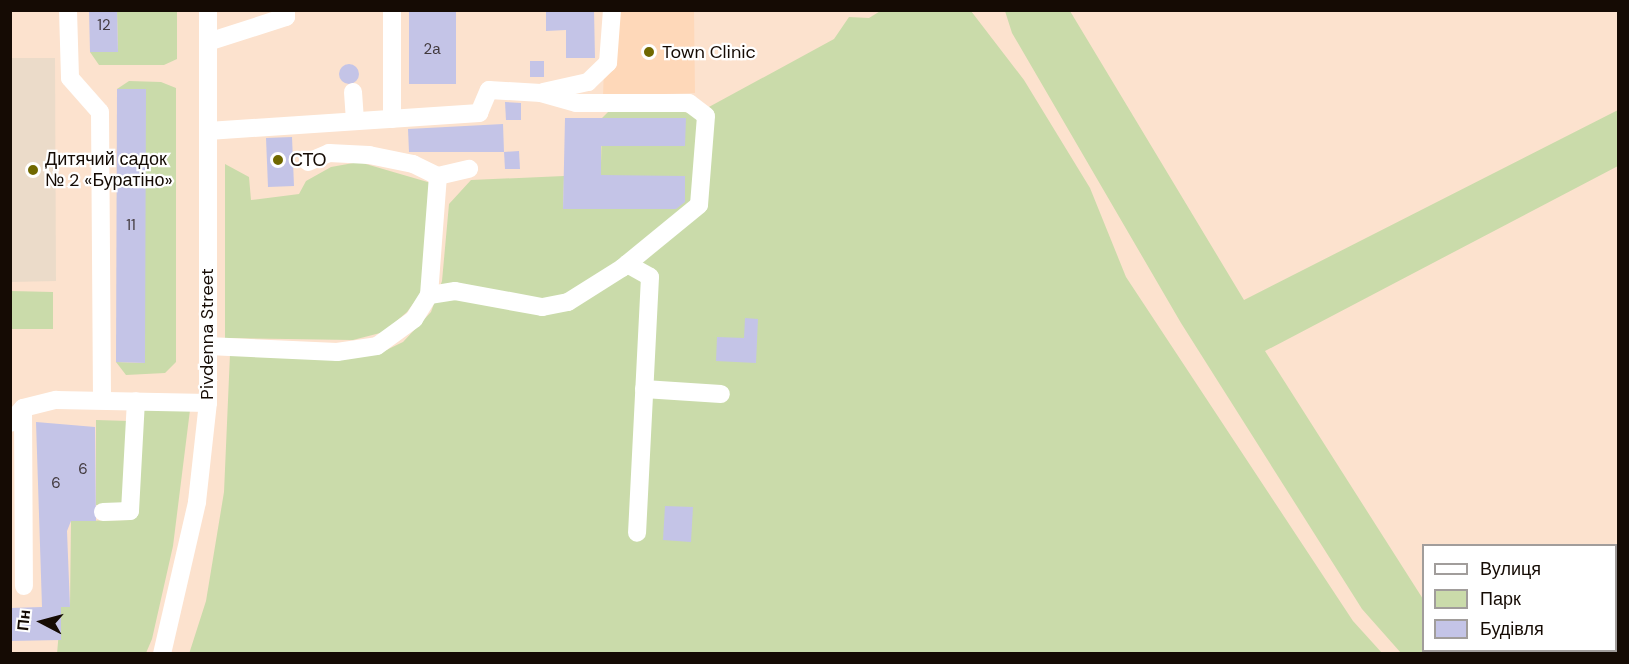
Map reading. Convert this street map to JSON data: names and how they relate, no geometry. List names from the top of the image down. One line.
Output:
{"streets":{"street":["Pivdenna Street"]},"places":["Town Clinic","СТО","Дитячий садок № 2 «Буратіно»"],"house_numbers":["12","2а","11","6","6"],"legend":["Вулиця","Парк","Будівля"],"north":"left"}
